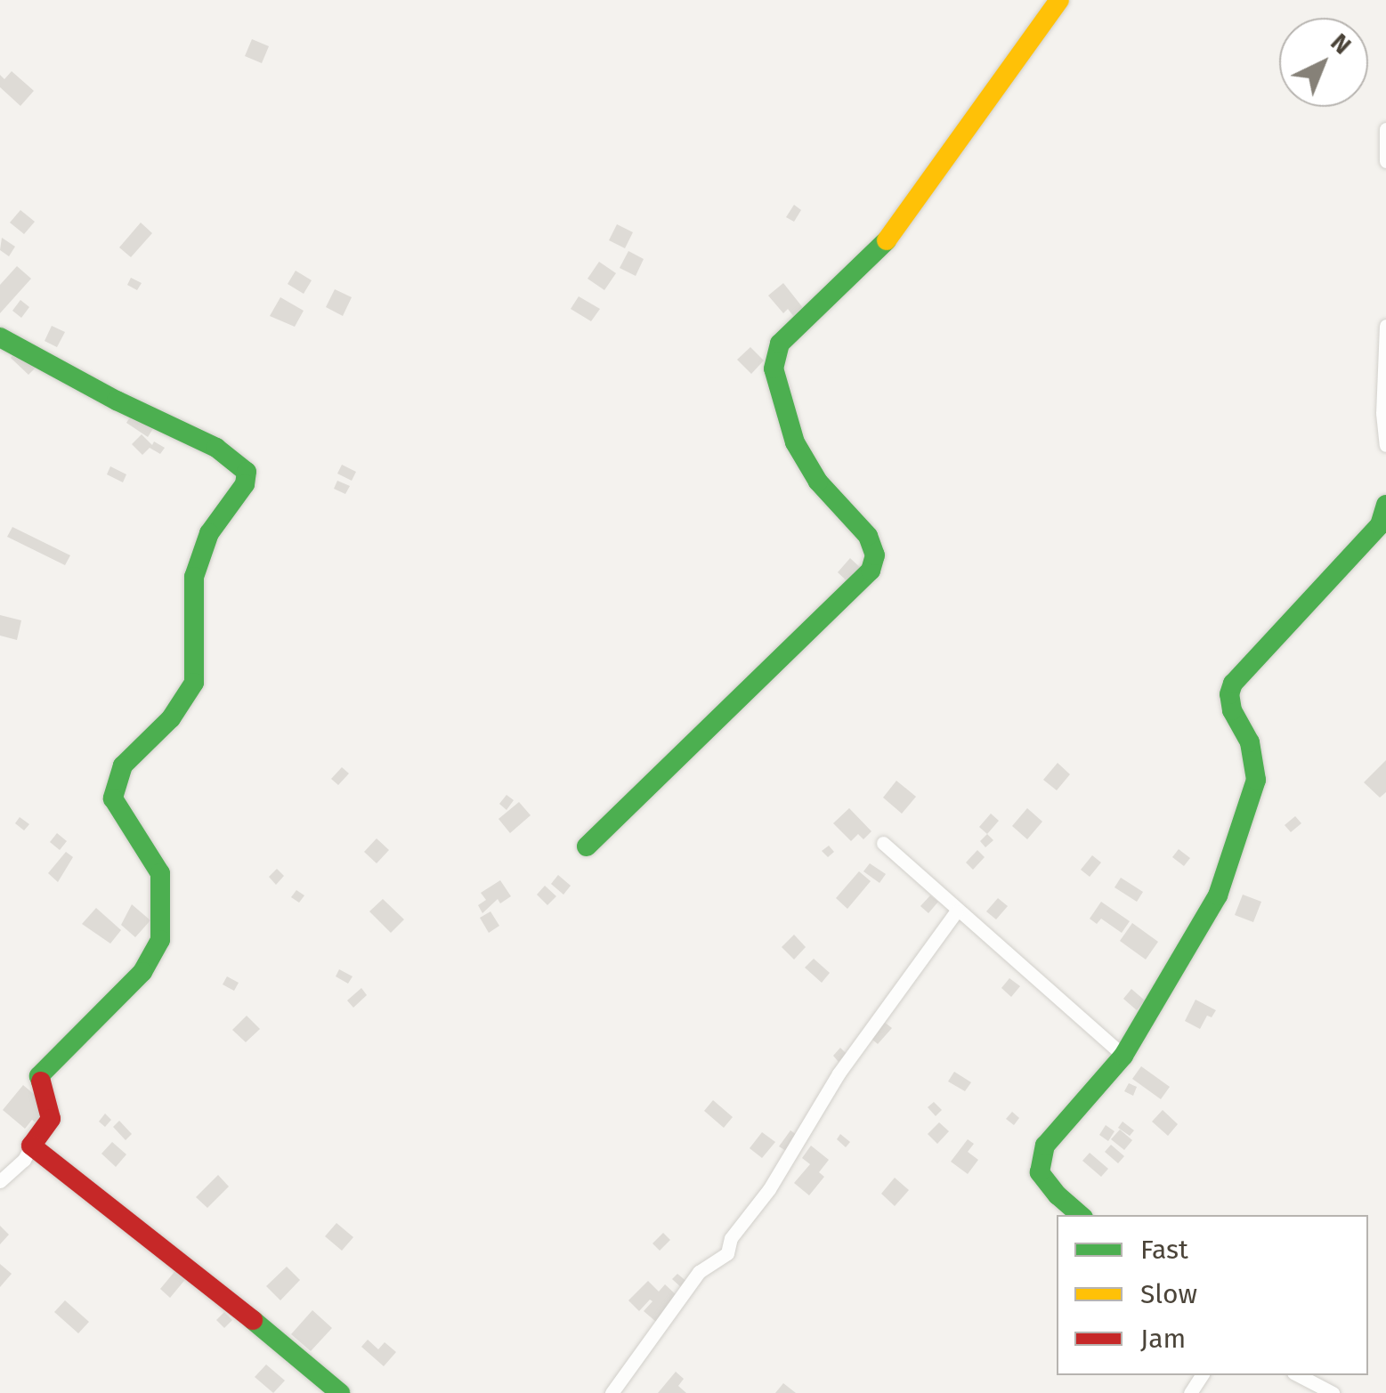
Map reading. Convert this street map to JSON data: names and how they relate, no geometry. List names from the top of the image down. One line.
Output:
{"legend":["Fast","Slow","Jam"],"north":"top right"}
